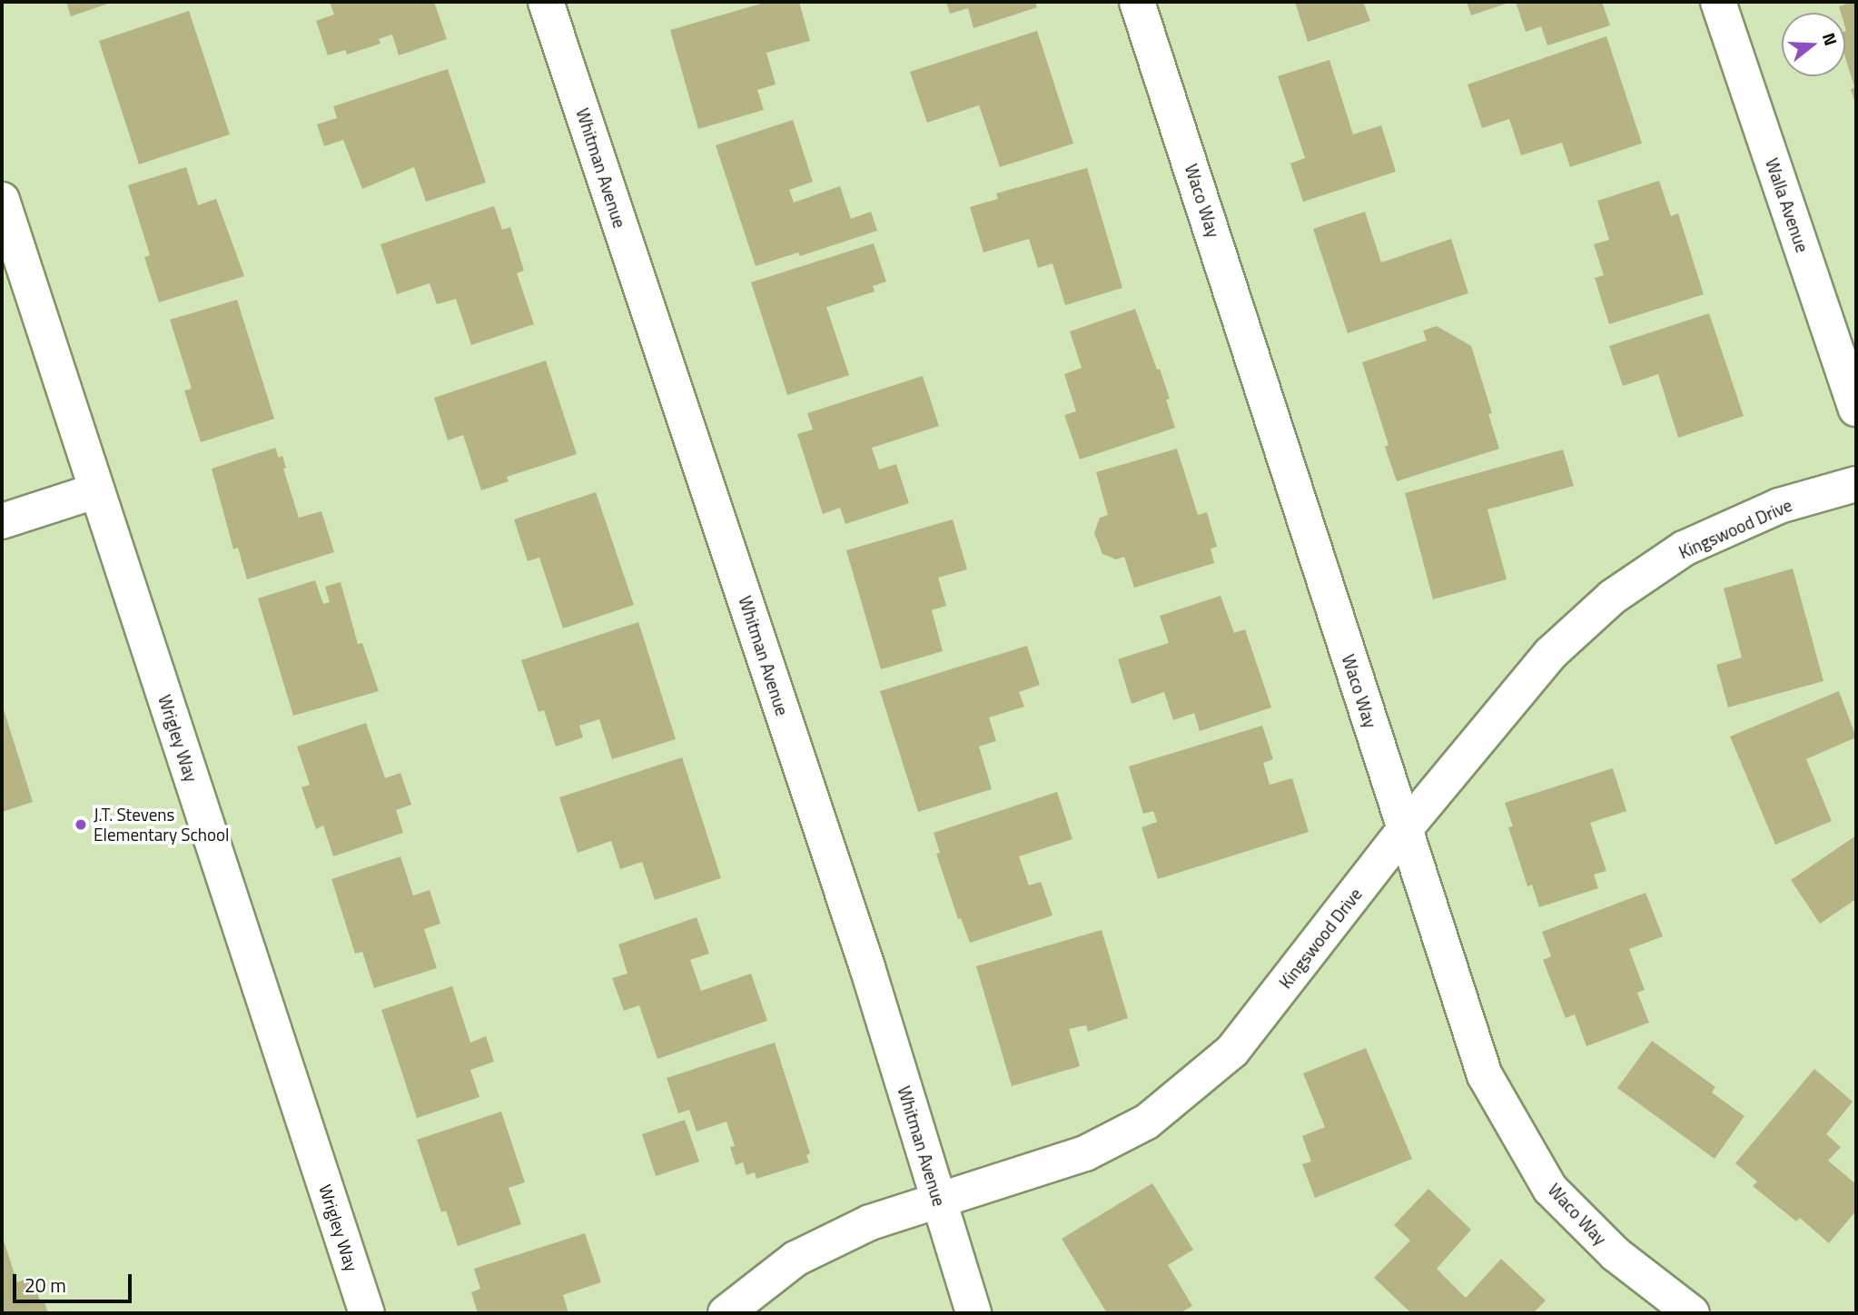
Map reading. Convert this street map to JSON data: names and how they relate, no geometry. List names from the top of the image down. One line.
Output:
{"streets":{"street":["Whitman Avenue","Waco Way","Walla Avenue","Kingswood Drive","Wrigley Way"]},"crossings":[["Whitman Avenue","Kingswood Drive"],["Waco Way","Kingswood Drive"]],"places":["J.T. Stevens Elementary School"],"scale_bar":"20 m","north":"right"}
